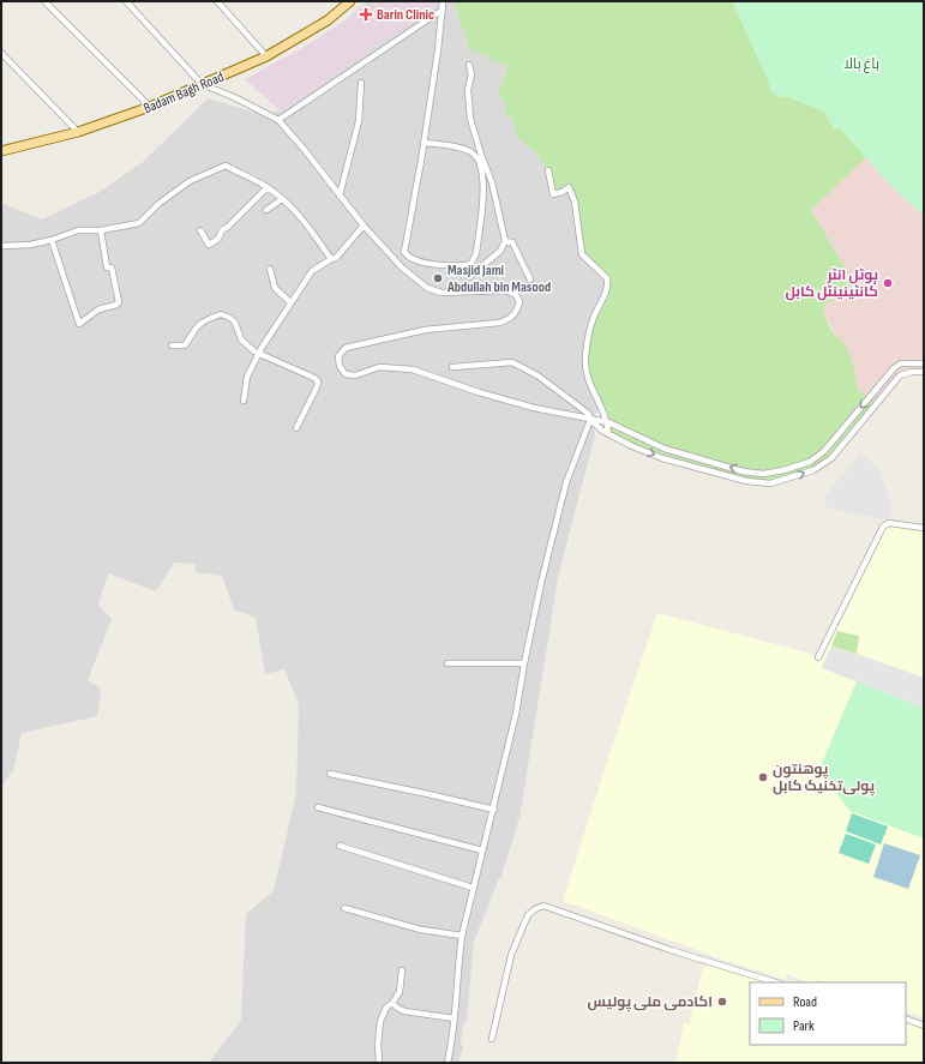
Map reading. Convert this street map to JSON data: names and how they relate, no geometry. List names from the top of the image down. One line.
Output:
{"streets":{"main road":["Badam Bagh Road"]},"parks":["باغ بالا"],"places":{"health":["Barin Clinic"],"other":["Masjid Jami Abdullah bin Masood","ہوٹل انٹر کانٹینینٹل کابل","پوهنتون پولی‌تخنیک کابل","اکادمی ملی پولیس"]},"legend":["Road","Park"]}
